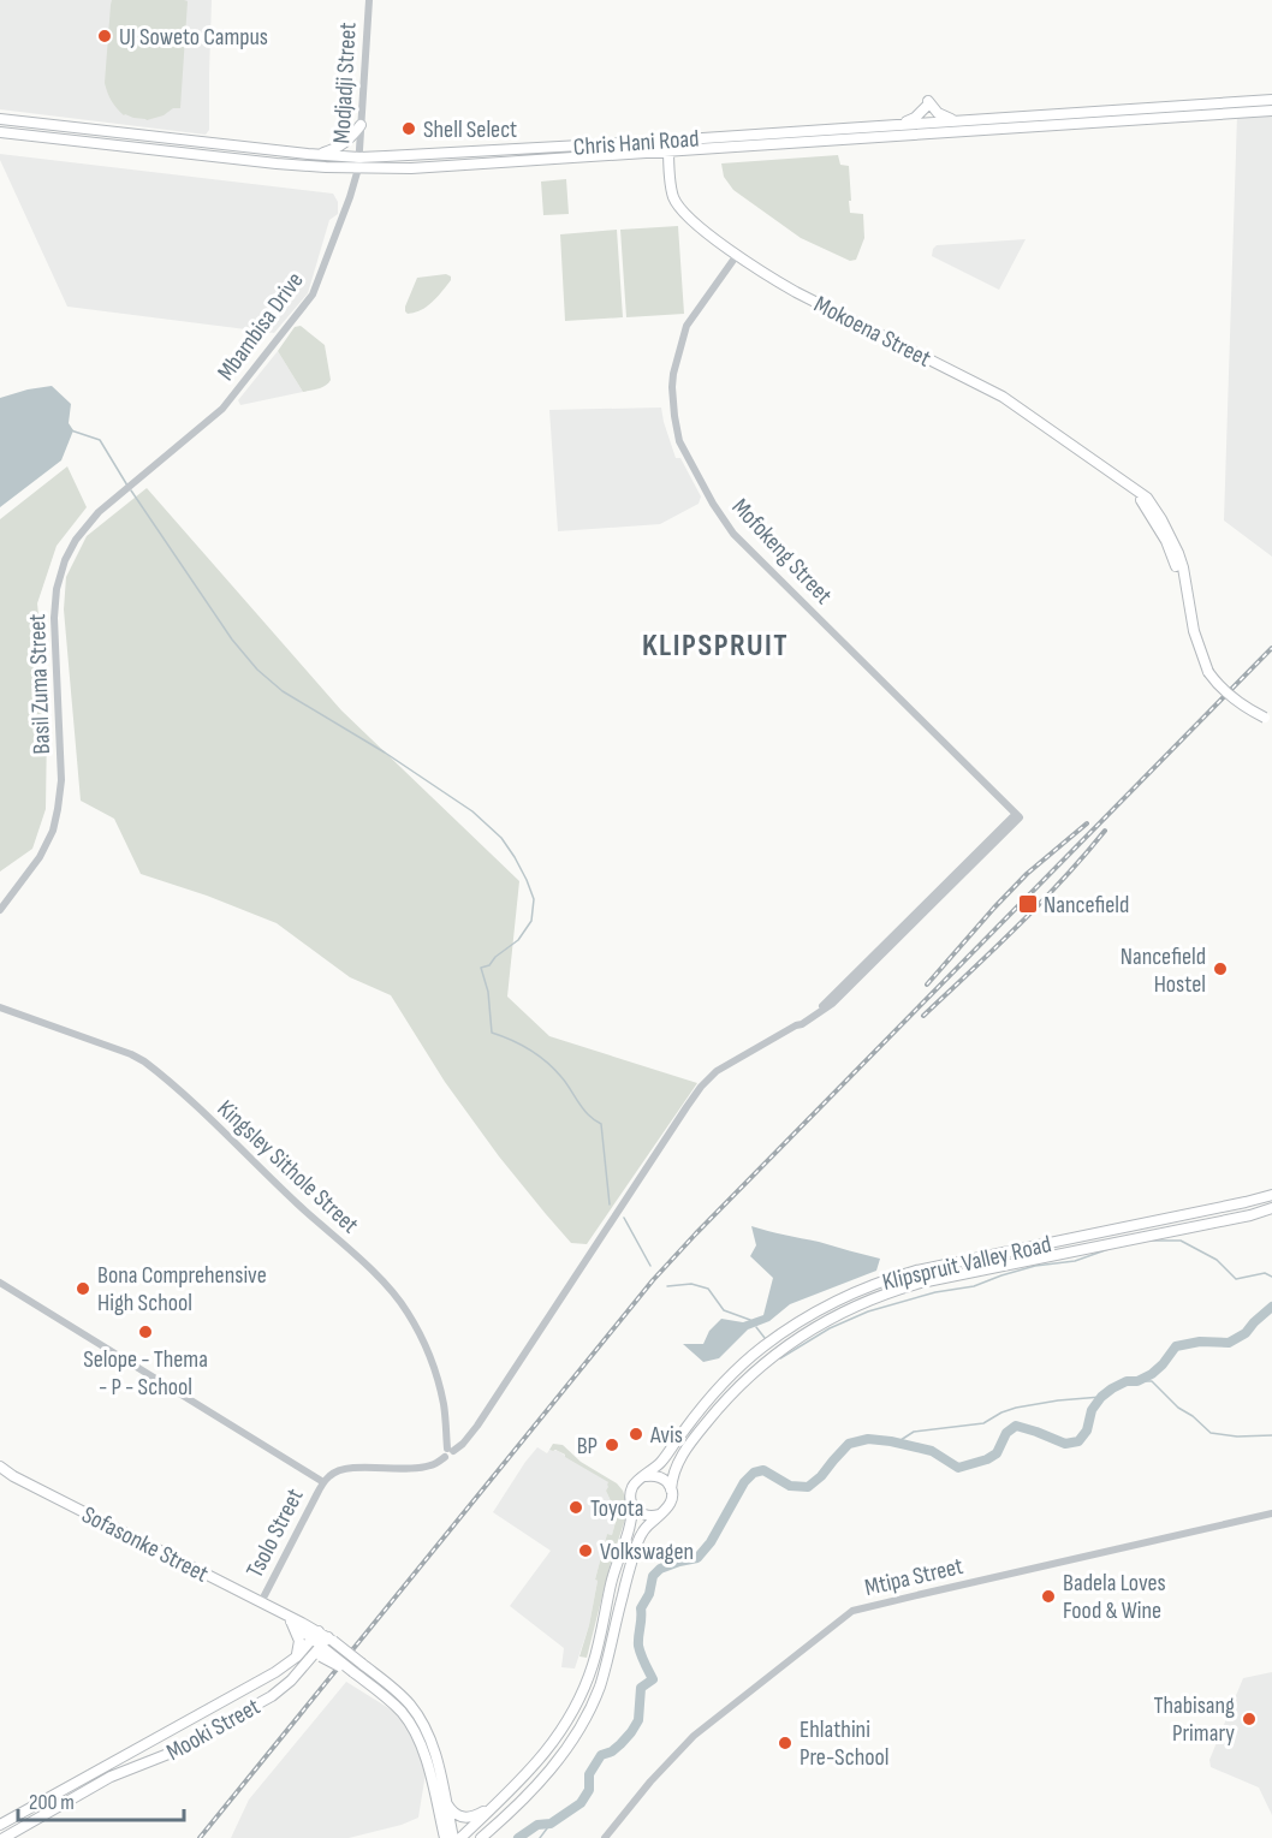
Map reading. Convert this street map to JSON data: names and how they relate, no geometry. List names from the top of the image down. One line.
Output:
{"streets":{"main road":["Chris Hani Road","Mokoena Street","Klipspruit Valley Road","Sofasonke Street","Mooki Street"],"street":["Modjadji Street","Mbambisa Drive","Mofokeng Street","Basil Zuma Street","Kingsley Sithole Street","Tsolo Street","Mtipa Street"]},"crossings":[["Modjadji Street","Chris Hani Road"],["Modjadji Street","Mbambisa Drive"],["Chris Hani Road","Mbambisa Drive"],["Chris Hani Road","Mokoena Street"],["Mbambisa Drive","Basil Zuma Street"],["Mokoena Street","Mofokeng Street"],["Mofokeng Street","Kingsley Sithole Street"],["Tsolo Street","Sofasonke Street"],["Sofasonke Street","Mooki Street"]],"districts":["KLIPSPRUIT"],"places":{"other":["UJ Soweto Campus","Shell Select","Nancefield Hostel","Bona Comprehensive High School","Selope - Thema - P - School","Avis","BP","Toyota","Volkswagen","Badela Loves Food & Wine","Thabisang Primary","Ehlathini Pre-School"],"transit":["Nancefield"]},"scale_bar":"200 m"}
